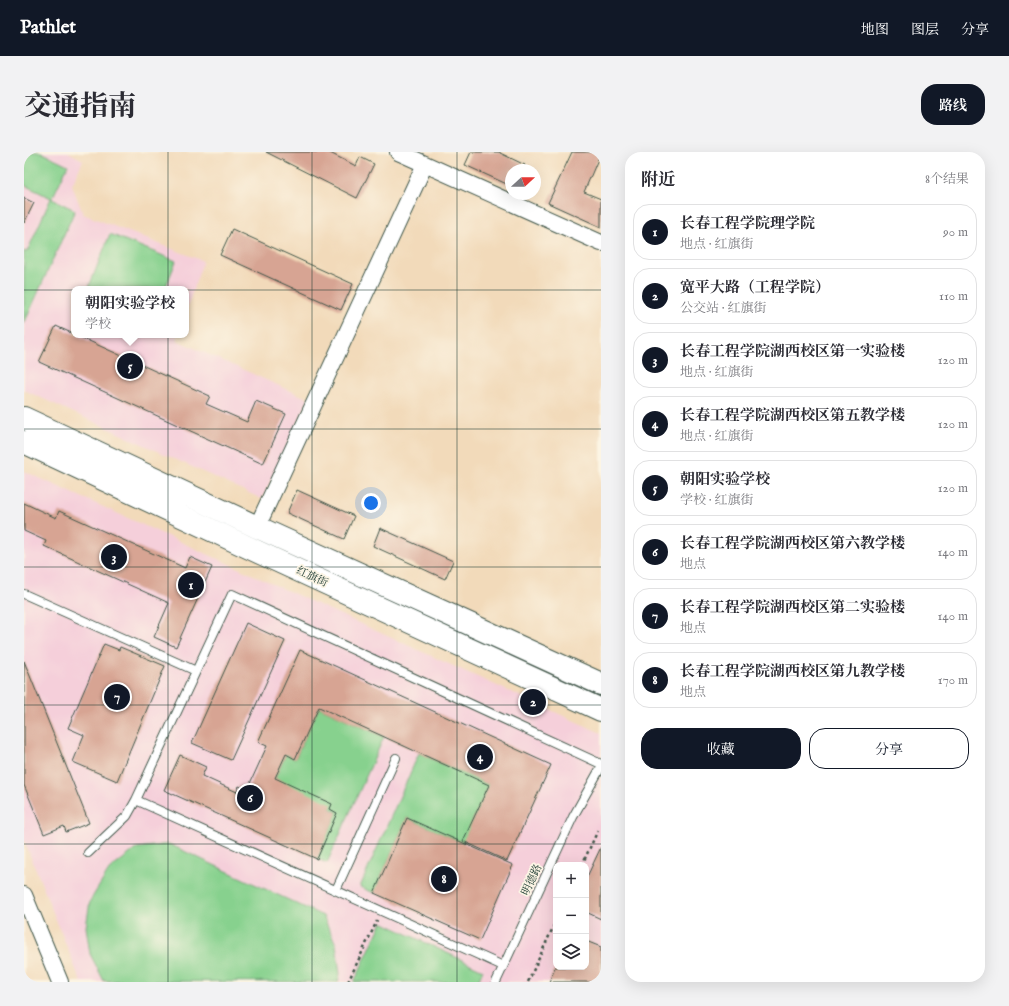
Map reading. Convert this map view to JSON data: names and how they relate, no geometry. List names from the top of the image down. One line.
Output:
{"streets":{"street":["红旗街"],"lane":["明德路"]},"north":"right","page":{"header":"Pathlet","nav":["地图","图层","分享"],"title":"交通指南","buttons":["路线",["收藏","分享"]],"heading":["附近","8个结果"],"list":[{"mark":"1","name":"长春工程学院理学院","note":"地点 · 红旗街","value":"90 m"},{"mark":"2","name":"宽平大路（工程学院）","note":"公交站 · 红旗街","value":"110 m"},{"mark":"3","name":"长春工程学院湖西校区第一实验楼","note":"地点 · 红旗街","value":"120 m"},{"mark":"4","name":"长春工程学院湖西校区第五教学楼","note":"地点 · 红旗街","value":"120 m"},{"mark":"5","name":"朝阳实验学校","note":"学校 · 红旗街","value":"120 m"},{"mark":"6","name":"长春工程学院湖西校区第六教学楼","note":"地点","value":"140 m"},{"mark":"7","name":"长春工程学院湖西校区第二实验楼","note":"地点","value":"140 m"},{"mark":"8","name":"长春工程学院湖西校区第九教学楼","note":"地点","value":"170 m"}],"popup":["朝阳实验学校","学校"],"pins":["5","3","1","7","2","4","6","8"],"map_buttons":["+","−"]}}
